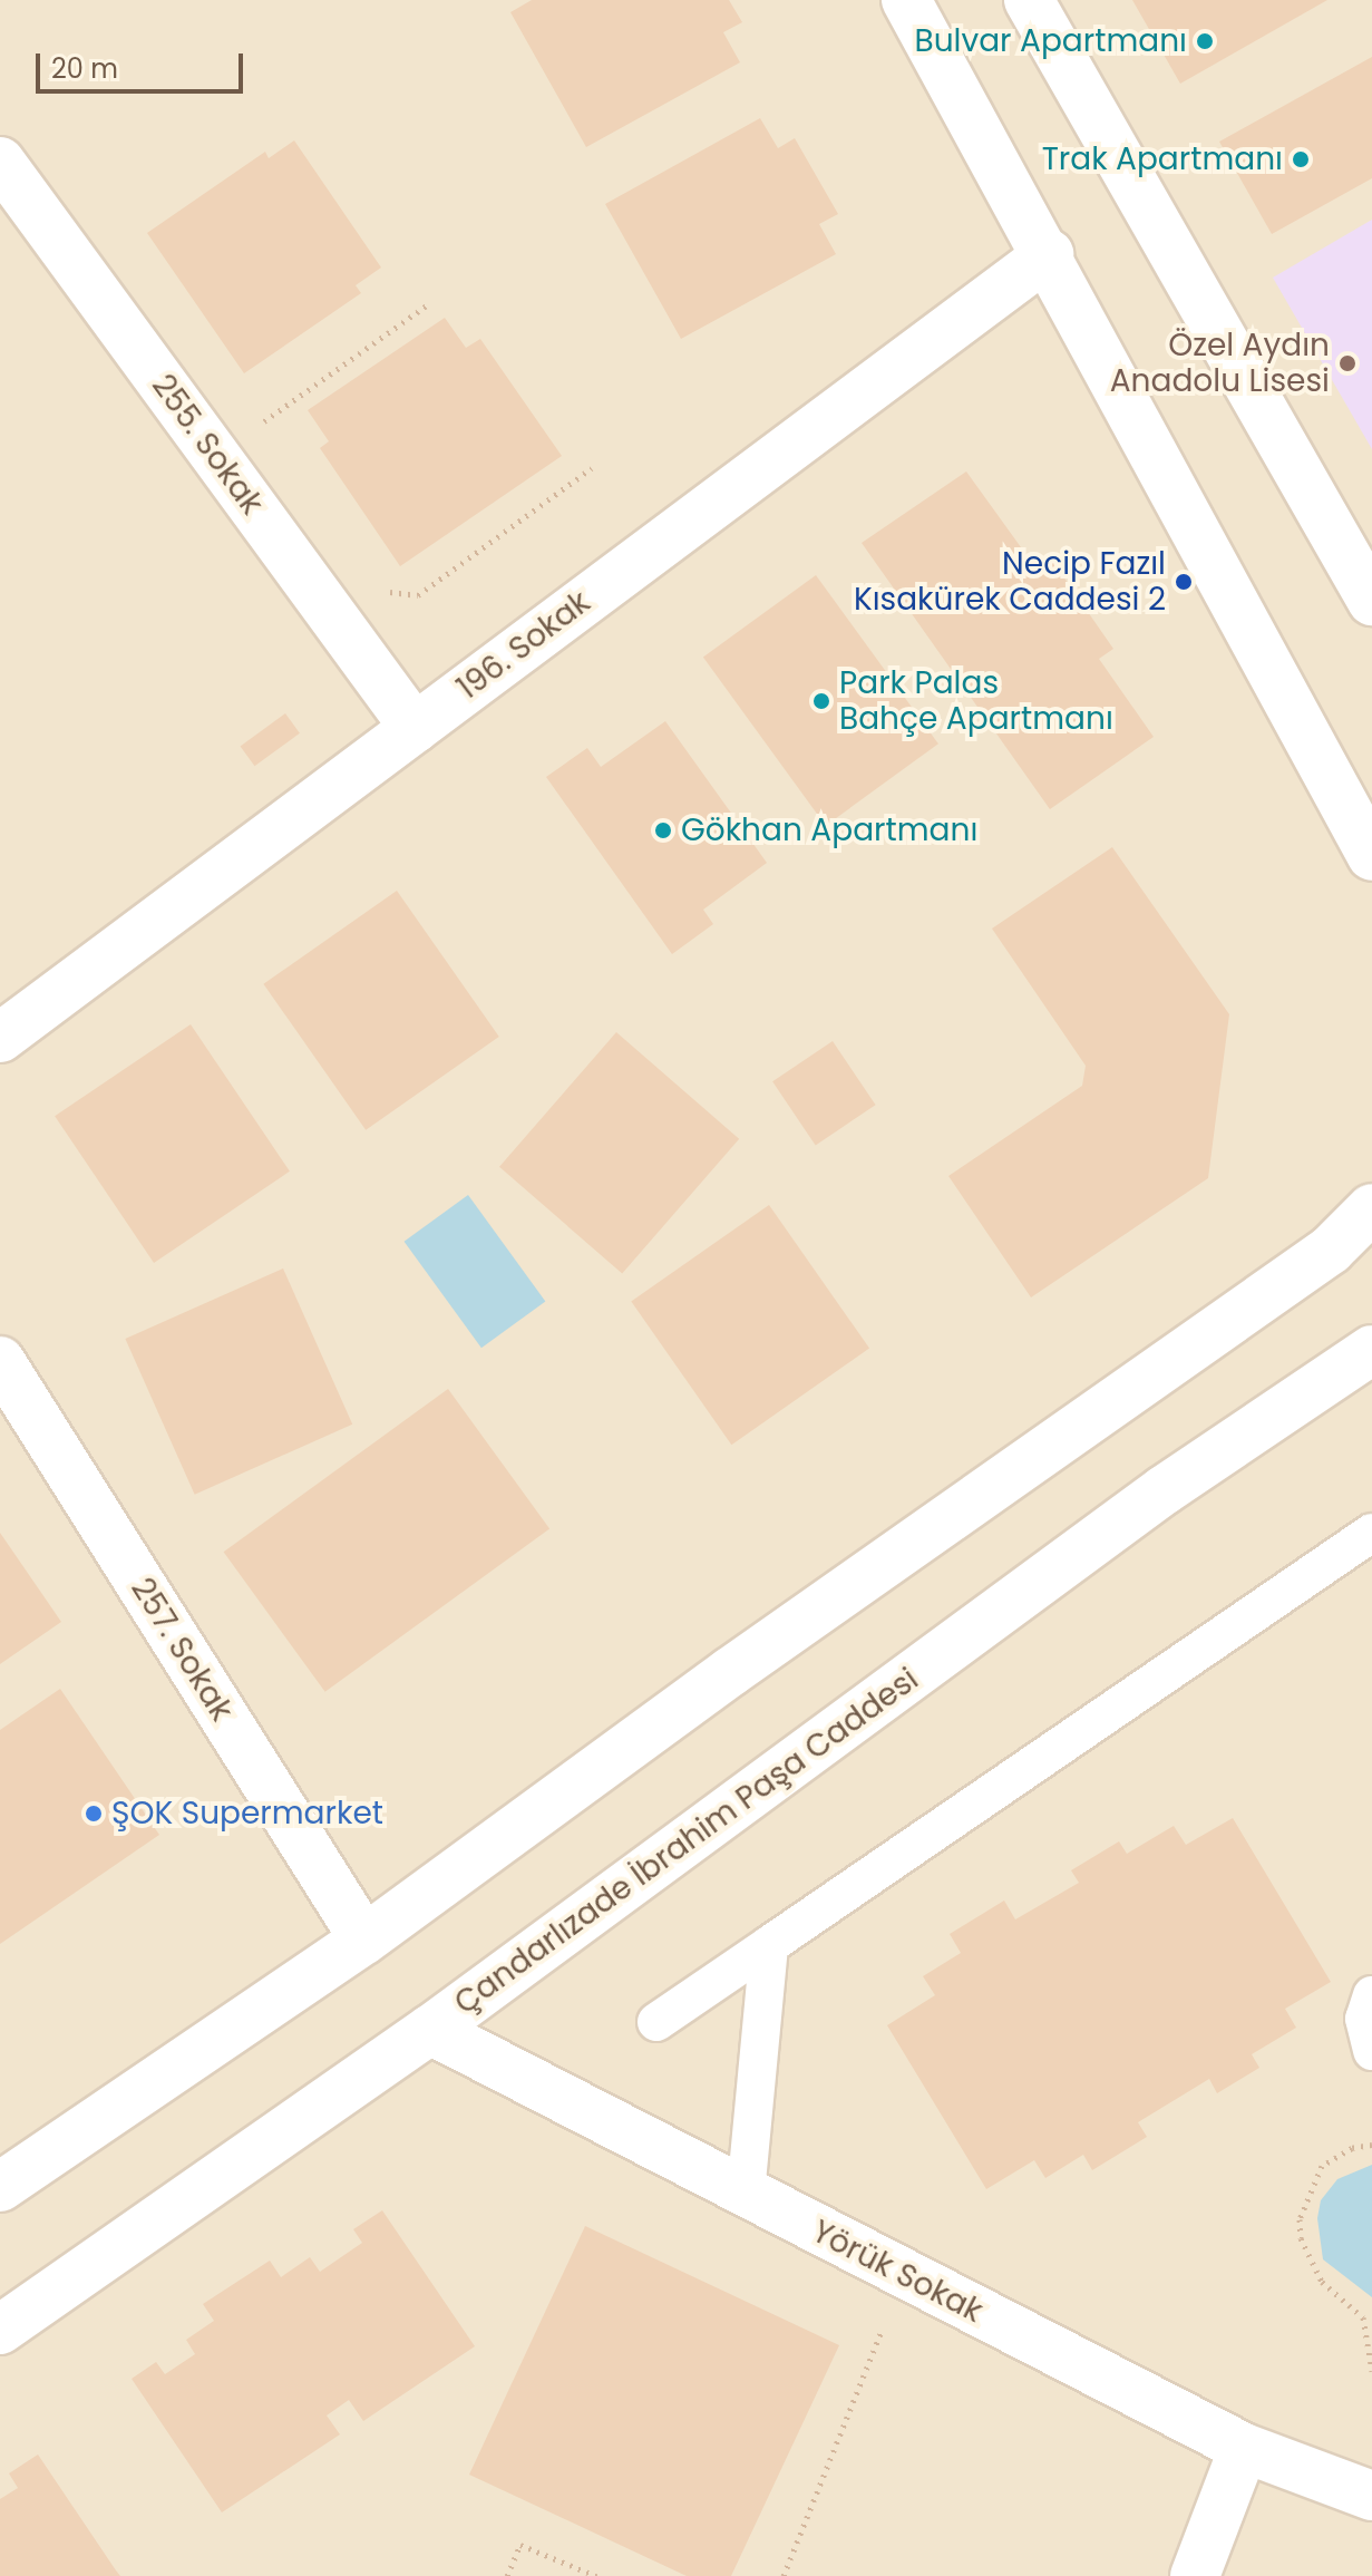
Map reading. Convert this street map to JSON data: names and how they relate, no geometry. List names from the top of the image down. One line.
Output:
{"streets":{"main road":["255. Sokak","196. Sokak","257. Sokak","Çandarlızade İbrahim Paşa Caddesi","Yörük Sokak"]},"crossings":[["255. Sokak","196. Sokak"],["Çandarlızade İbrahim Paşa Caddesi","Yörük Sokak"]],"places":["Bulvar Apartmanı","Trak Apartmanı","Özel Aydın Anadolu Lisesi","Necip Fazıl Kısakürek Caddesi 2","Park Palas Bahçe Apartmanı","Gökhan Apartmanı","ŞOK Supermarket"],"scale_bar":"20 m"}
